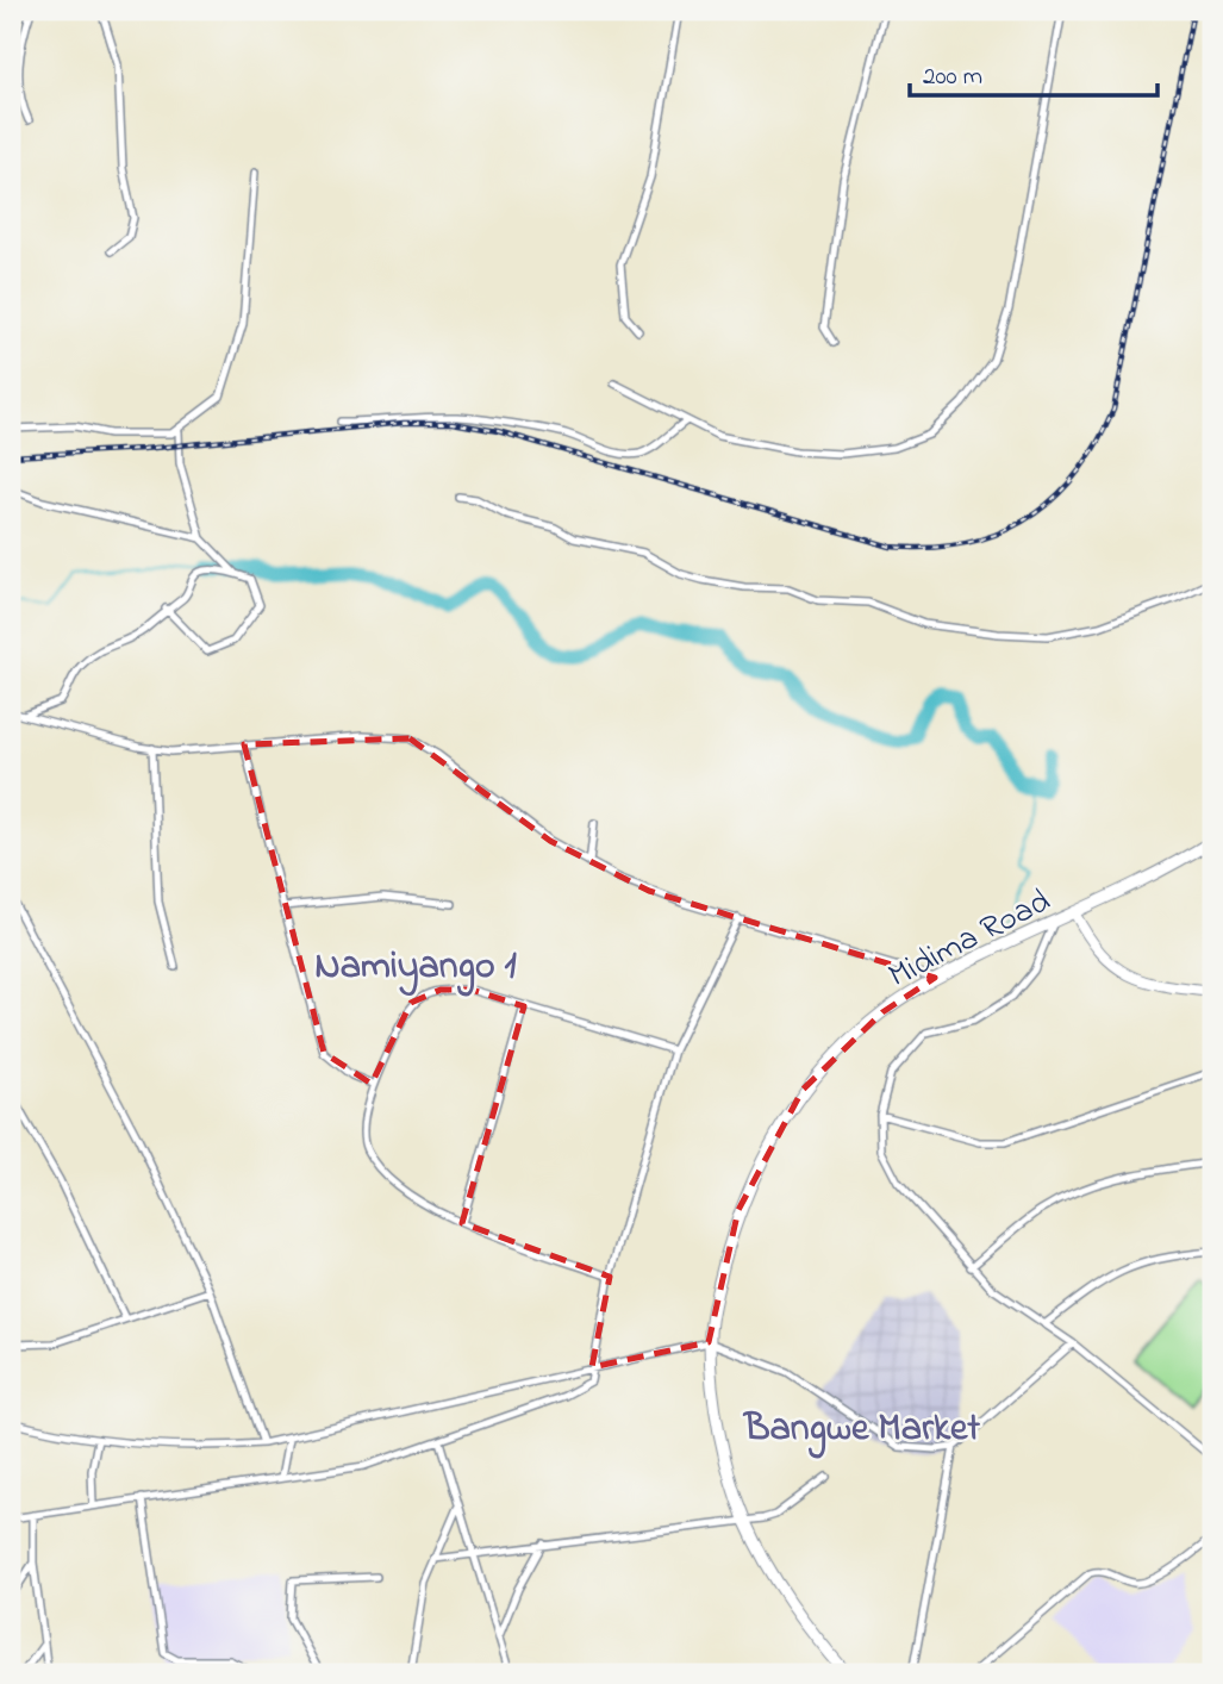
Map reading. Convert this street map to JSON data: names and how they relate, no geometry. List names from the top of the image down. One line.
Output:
{"streets":{"main road":["Midima Road"]},"districts":["Namiyango 1","Bangwe Market"],"scale_bar":"200 m"}
